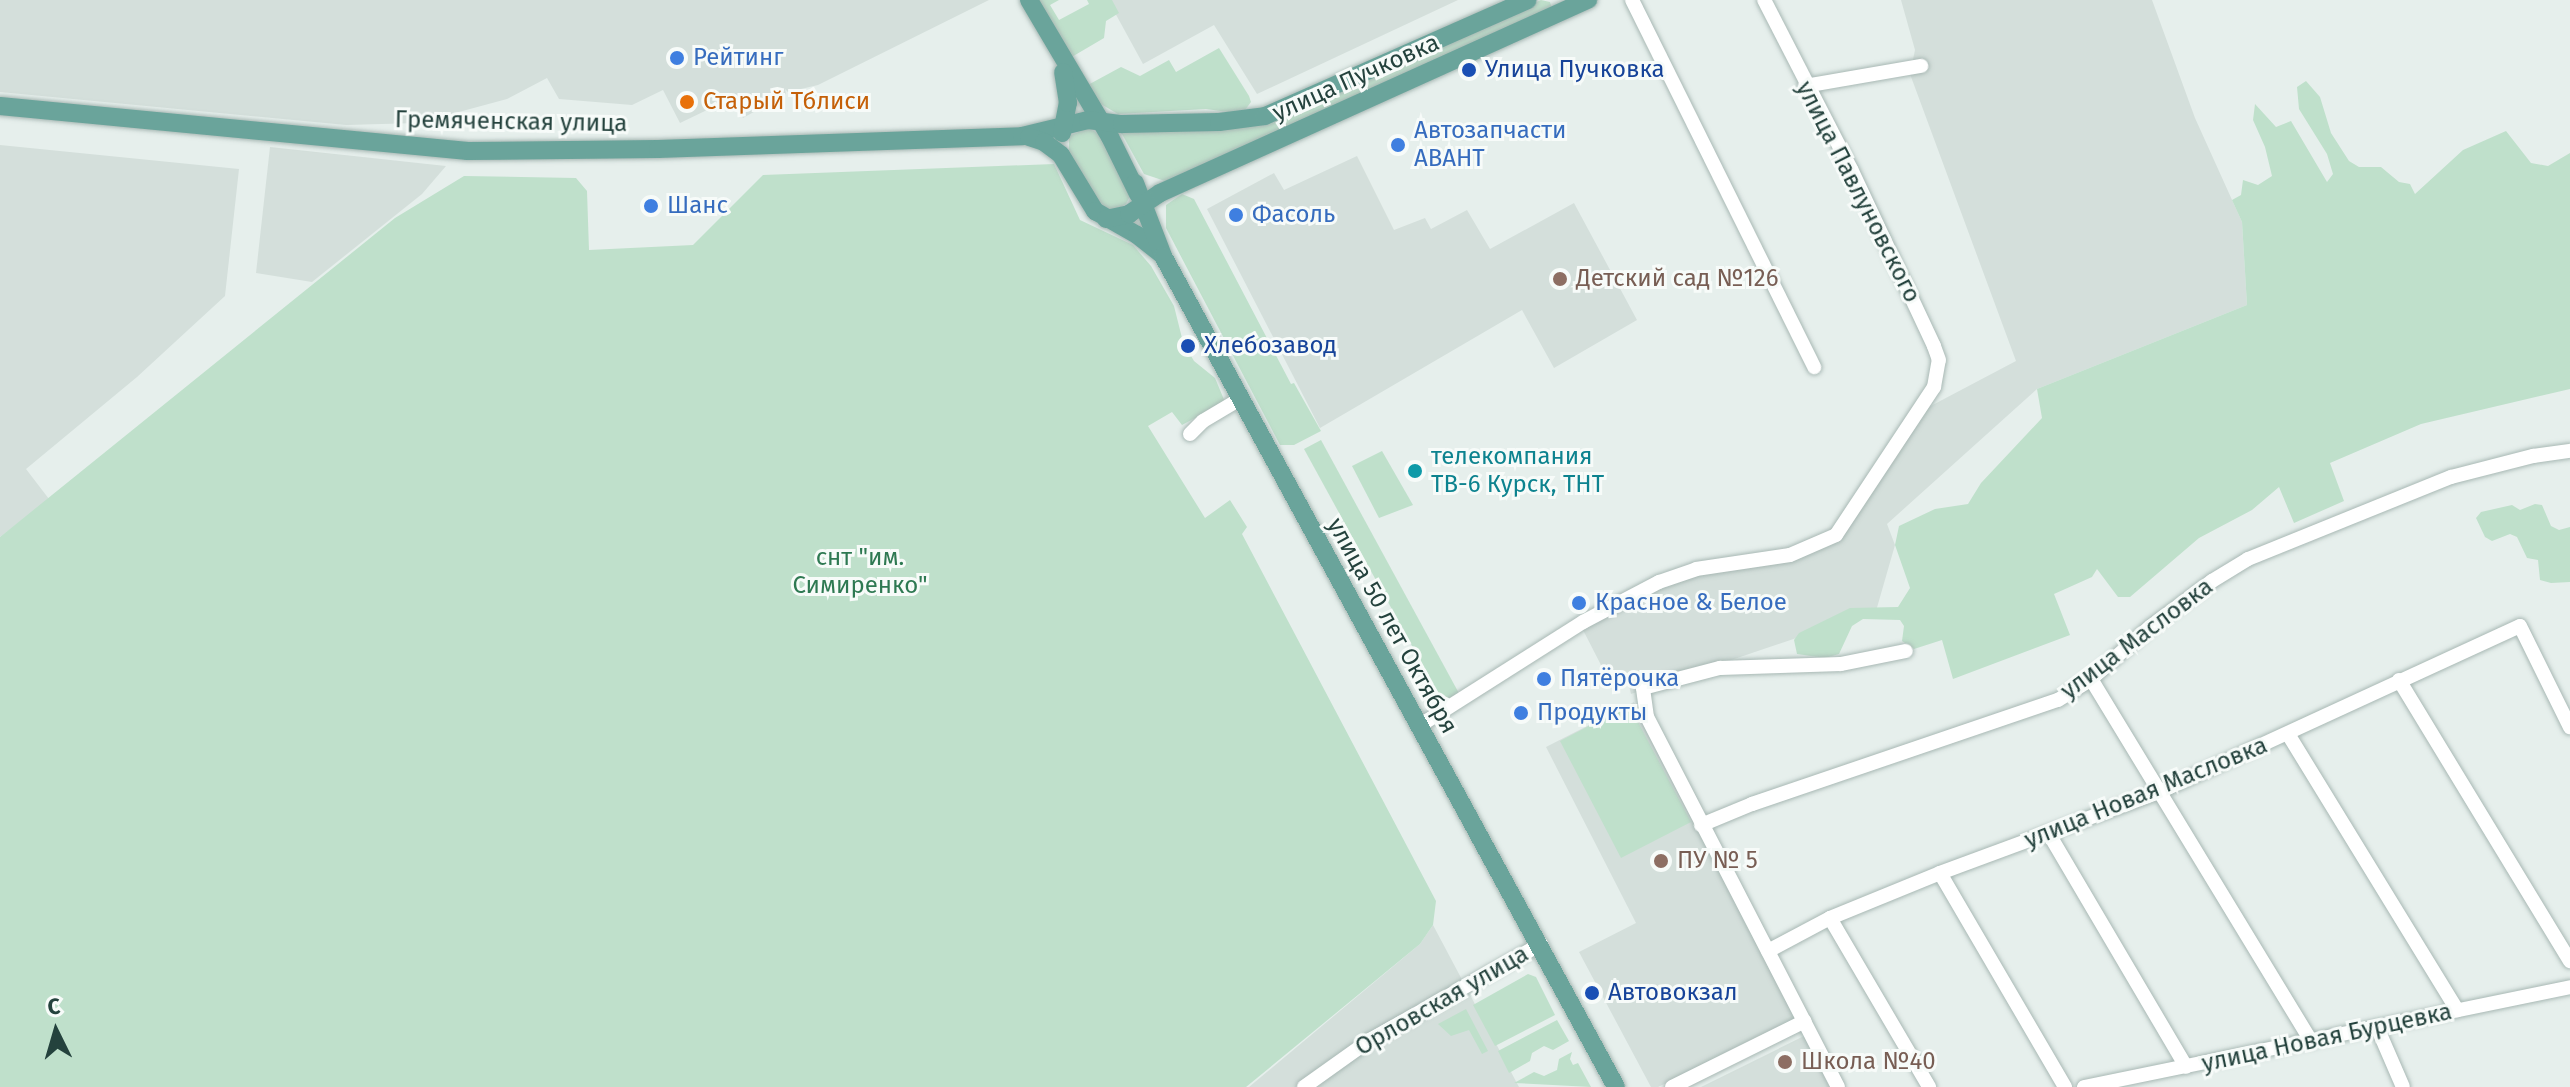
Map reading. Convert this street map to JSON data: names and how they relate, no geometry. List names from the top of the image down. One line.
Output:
{"streets":{"main road":["улица Пучковка","Гремяченская улица","улица 50 лет Октября"],"street":["улица Павлуновского","улица Масловка","улица Новая Масловка","Орловская улица","улица Новая Бурцевка"]},"crossings":[["улица Пучковка","Гремяченская улица"],["улица Пучковка","улица 50 лет Октября"],["улица Павлуновского","улица 50 лет Октября"],["улица 50 лет Октября","Орловская улица"]],"parks":["снт \"им. Симиренко\""],"places":["Рейтинг","Улица Пучковка","Старый Тблиси","Автозапчасти АВАНТ","Шанс","Фасоль","Детский сад №126","Хлебозавод","телекомпания ТВ-6 Курск, ТНТ","Красное & Белое","Пятёрочка","Продукты","ПУ № 5","Автовокзал","Школа №40"],"north":"top"}
